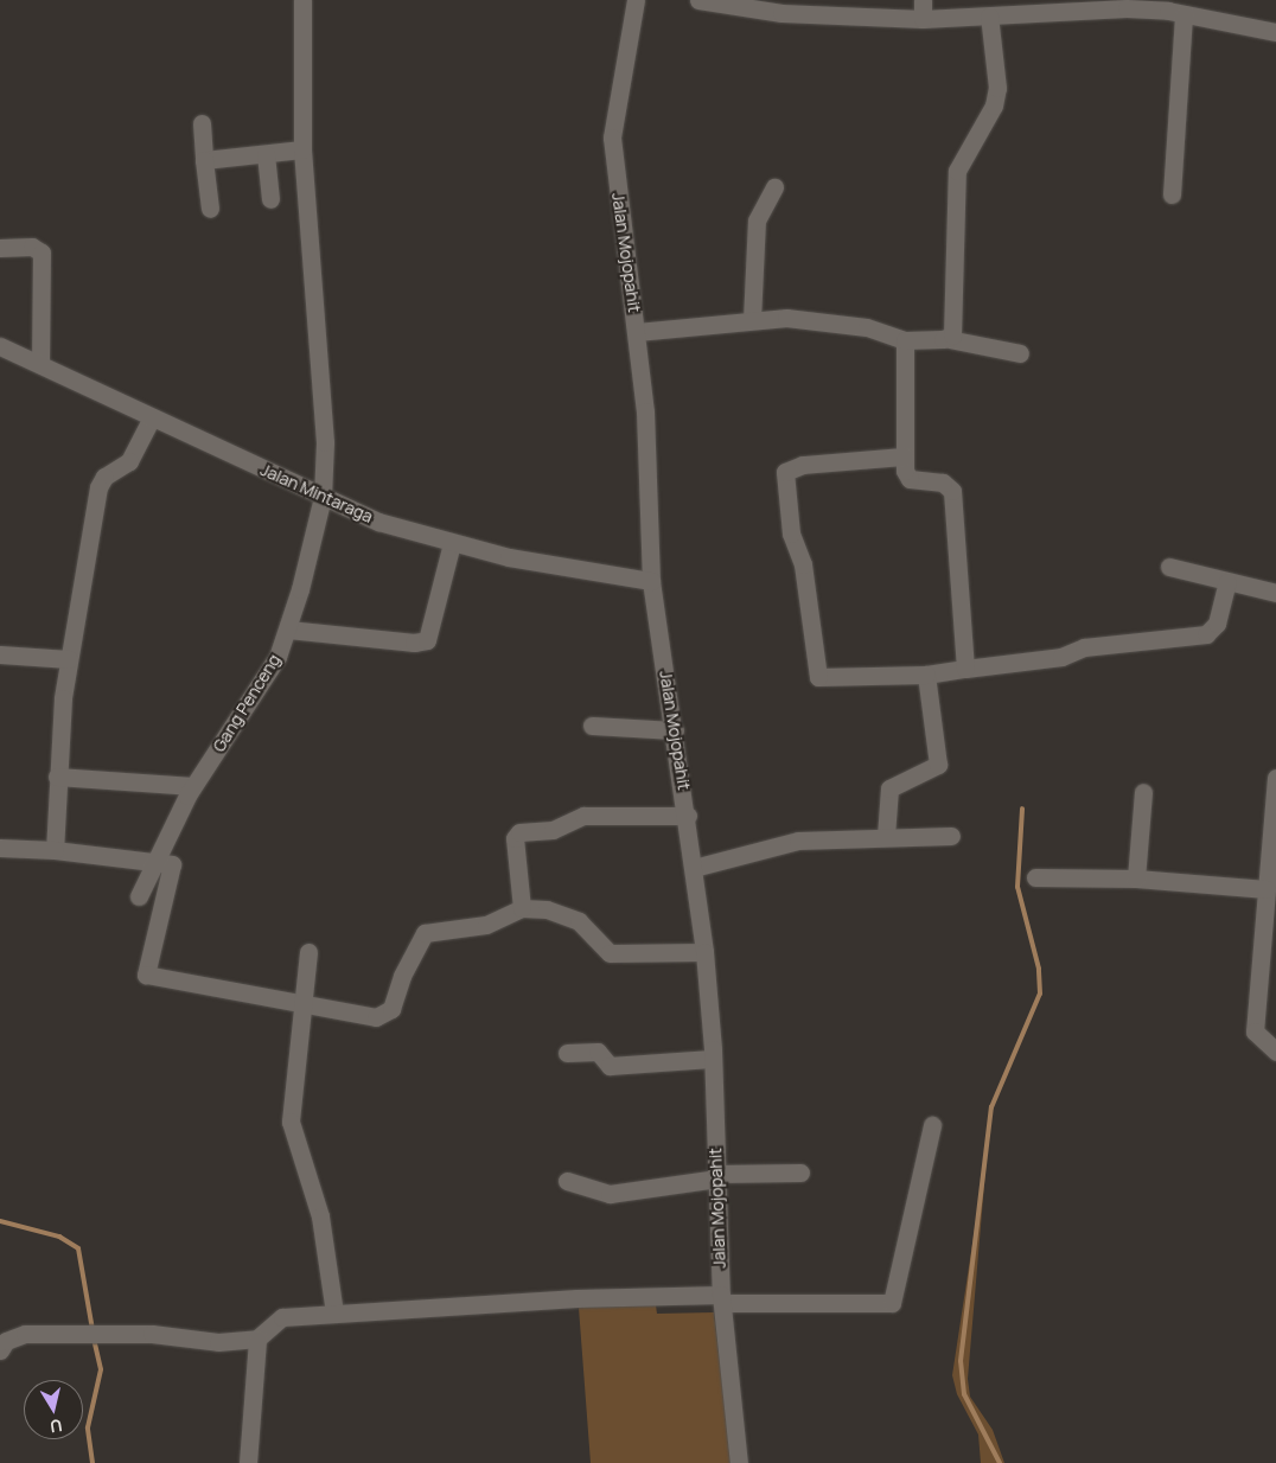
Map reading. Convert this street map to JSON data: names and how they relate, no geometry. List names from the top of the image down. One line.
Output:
{"streets":{"street":["Jalan Mojopahit","Jalan Mintaraga","Gang Penceng"]},"crossings":[["Jalan Mojopahit","Jalan Mintaraga"],["Jalan Mintaraga","Gang Penceng"]],"north":"bottom"}
